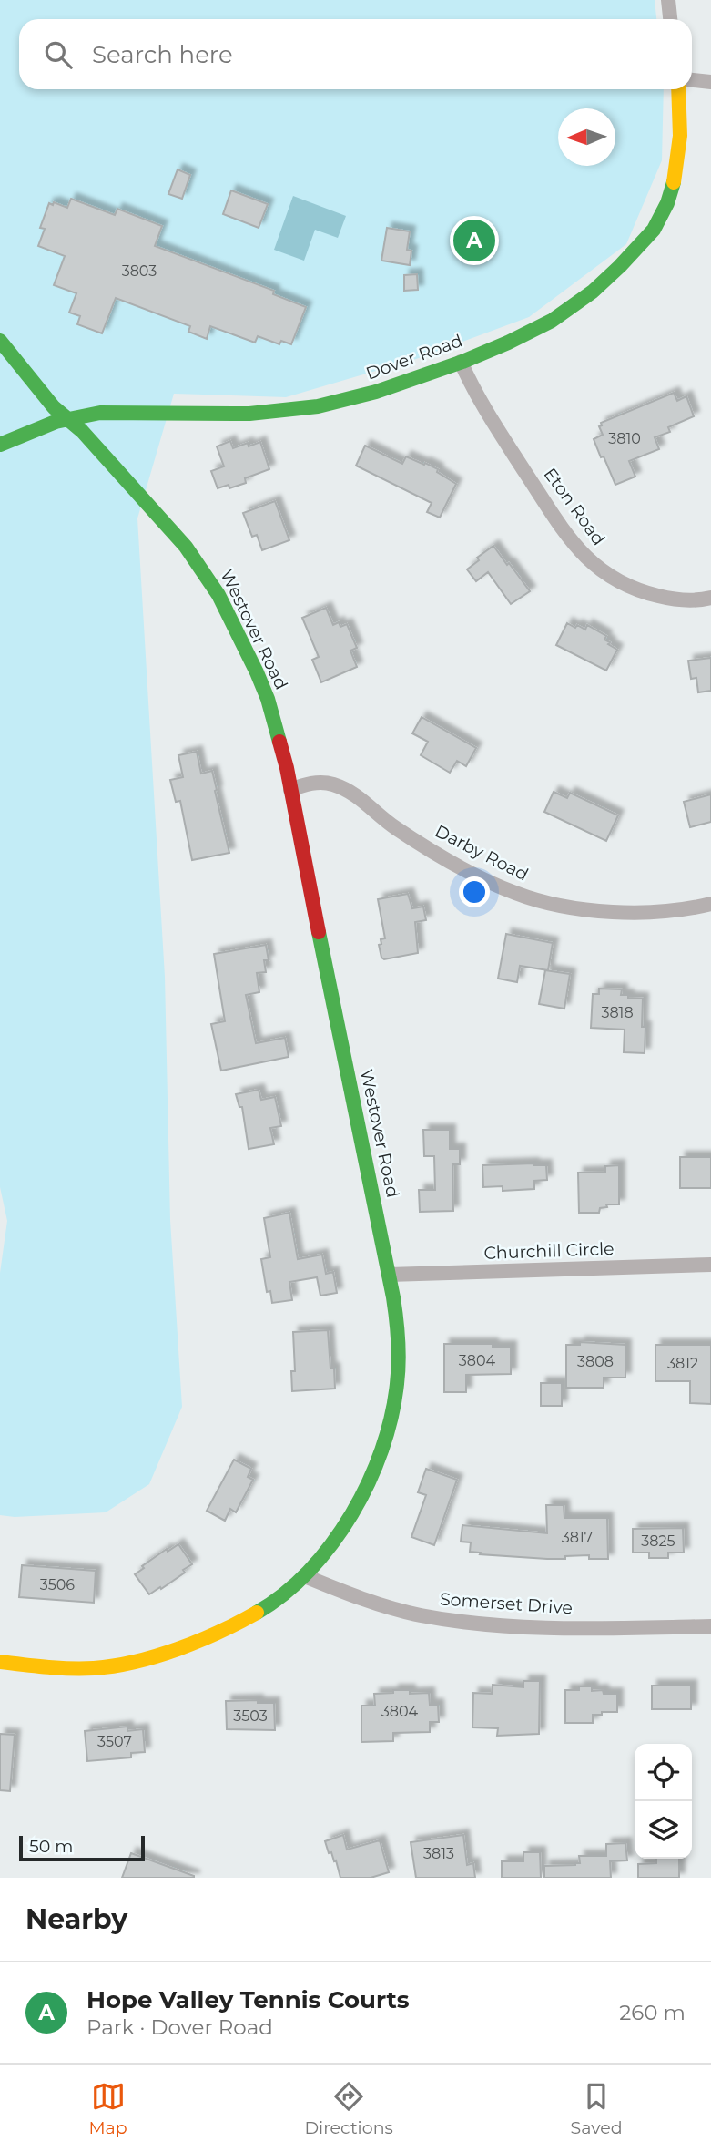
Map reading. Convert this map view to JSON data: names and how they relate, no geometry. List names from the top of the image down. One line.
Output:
{"streets":{"street":["Dover Road","Eton Road","Westover Road","Darby Road","Churchill Circle","Somerset Drive"]},"crossings":[["Dover Road","Eton Road"],["Dover Road","Westover Road"],["Westover Road","Darby Road"],["Westover Road","Churchill Circle"],["Westover Road","Somerset Drive"]],"house_numbers":["3803","3810","3818","3804","3808","3812","3817","3825","3506","3804","3503","3507","3813"],"scale_bar":"50 m","north":"left","page":{"search":"Search here","pins":"A","scale":"50 m","heading":"Nearby","list":[{"mark":"A","name":"Hope Valley Tennis Courts","note":"Park · Dover Road","value":"260 m"}],"nav":["Map","Directions","Saved"]}}
